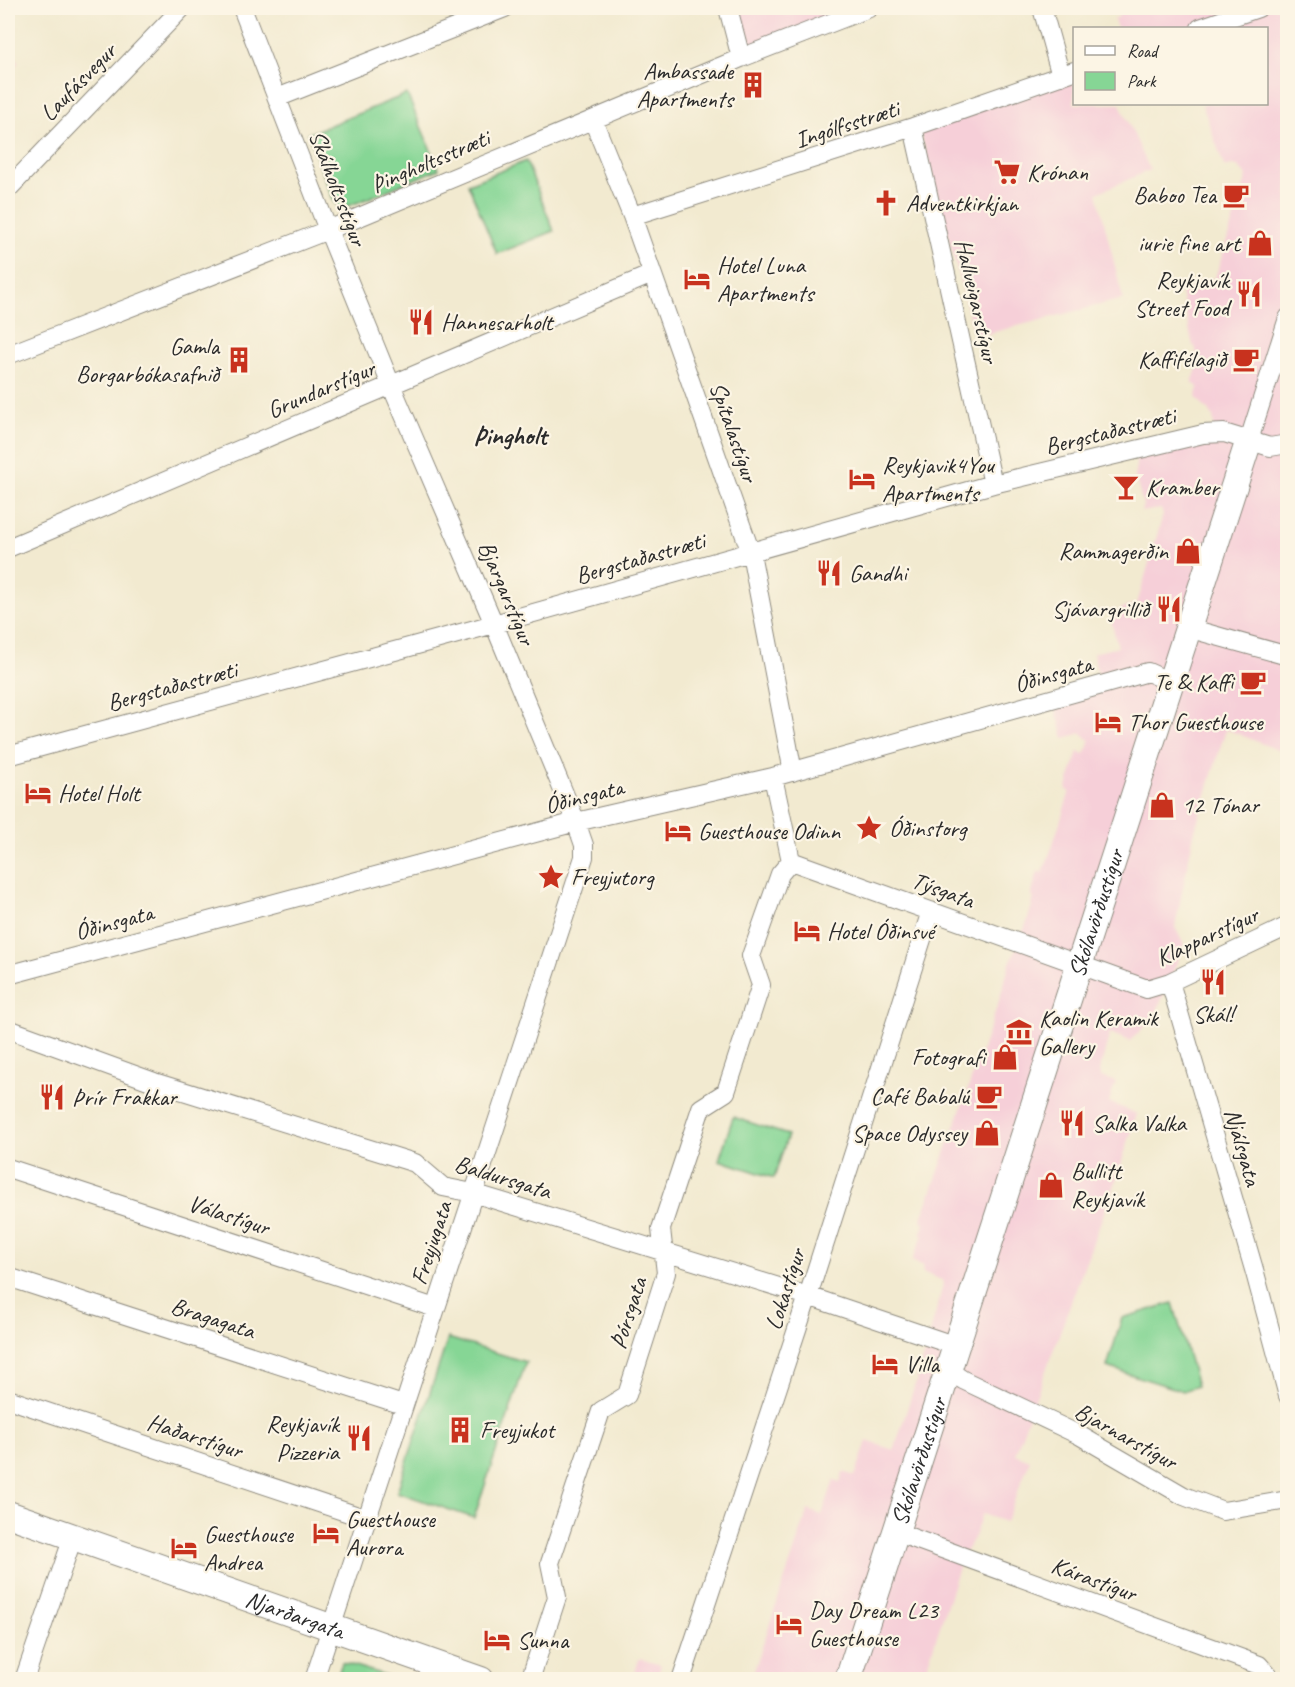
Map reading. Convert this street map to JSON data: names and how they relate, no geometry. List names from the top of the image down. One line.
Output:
{"streets":{"street":["Laufásvegur","Ingólfsstræti","Þingholtsstræti","Skálholtsstígur","Hallveigarstígur","Grundarstígur","Bergstaðastræti","Spítalastígur","Bjargarstígur","Óðinsgata","Týsgata","Skólavörðustígur","Klapparstígur","Njálsgata","Baldursgata","Válastígur","Freyjugata","Lokastígur","Þórsgata","Bragagata","Haðarstígur","Bjarnarstígur","Kárastígur","Njarðargata"]},"crossings":[["Ingólfsstræti","Hallveigarstígur"],["Ingólfsstræti","Spítalastígur"],["Þingholtsstræti","Skálholtsstígur"],["Þingholtsstræti","Spítalastígur"],["Skálholtsstígur","Grundarstígur"],["Skálholtsstígur","Bjargarstígur"],["Hallveigarstígur","Bergstaðastræti"],["Grundarstígur","Spítalastígur"],["Grundarstígur","Bjargarstígur"],["Bergstaðastræti","Spítalastígur"],["Bergstaðastræti","Bjargarstígur"],["Bergstaðastræti","Skólavörðustígur"],["Spítalastígur","Óðinsgata"],["Bjargarstígur","Óðinsgata"],["Bjargarstígur","Freyjugata"],["Óðinsgata","Skólavörðustígur"],["Óðinsgata","Freyjugata"],["Týsgata","Skólavörðustígur"],["Týsgata","Klapparstígur"],["Týsgata","Lokastígur"],["Týsgata","Þórsgata"],["Skólavörðustígur","Klapparstígur"],["Skólavörðustígur","Baldursgata"],["Skólavörðustígur","Bjarnarstígur"],["Skólavörðustígur","Kárastígur"],["Klapparstígur","Njálsgata"],["Baldursgata","Freyjugata"],["Baldursgata","Lokastígur"],["Baldursgata","Þórsgata"],["Baldursgata","Bjarnarstígur"],["Válastígur","Freyjugata"],["Freyjugata","Bragagata"],["Freyjugata","Haðarstígur"],["Freyjugata","Njarðargata"]],"districts":["Þingholt"],"places":{"building":["Ambassade Apartments","Gamla Borgarbókasafnið","Freyjukot"],"supermarket":["Krónan"],"cafe":["Baboo Tea","Kaffifélagið","Te & Kaffi","Café Babalú"],"church":["Adventkirkjan"],"shop":["iurie fine art","Rammagerðin","12 Tónar","Fotografi","Space Odyssey","Bullitt Reykjavík"],"hotel":["Hotel Luna Apartments","Reykjavik4You Apartments","Thor Guesthouse","Hotel Holt","Guesthouse Odinn","Hotel Óðinsvé","Villa","Guesthouse Aurora","Guesthouse Andrea","Day Dream L23 Guesthouse","Sunna"],"restaurant":["Reykjavík Street Food","Hannesarholt","Gandhi","Sjávargrillið","Skál!","Þrír Frakkar","Salka Valka","Reykjavík Pizzeria"],"bar":["Kramber"],"place":["Óðinstorg","Freyjutorg"],"museum":["Kaolin Keramik Gallery"]},"legend":["Road","Park"]}
